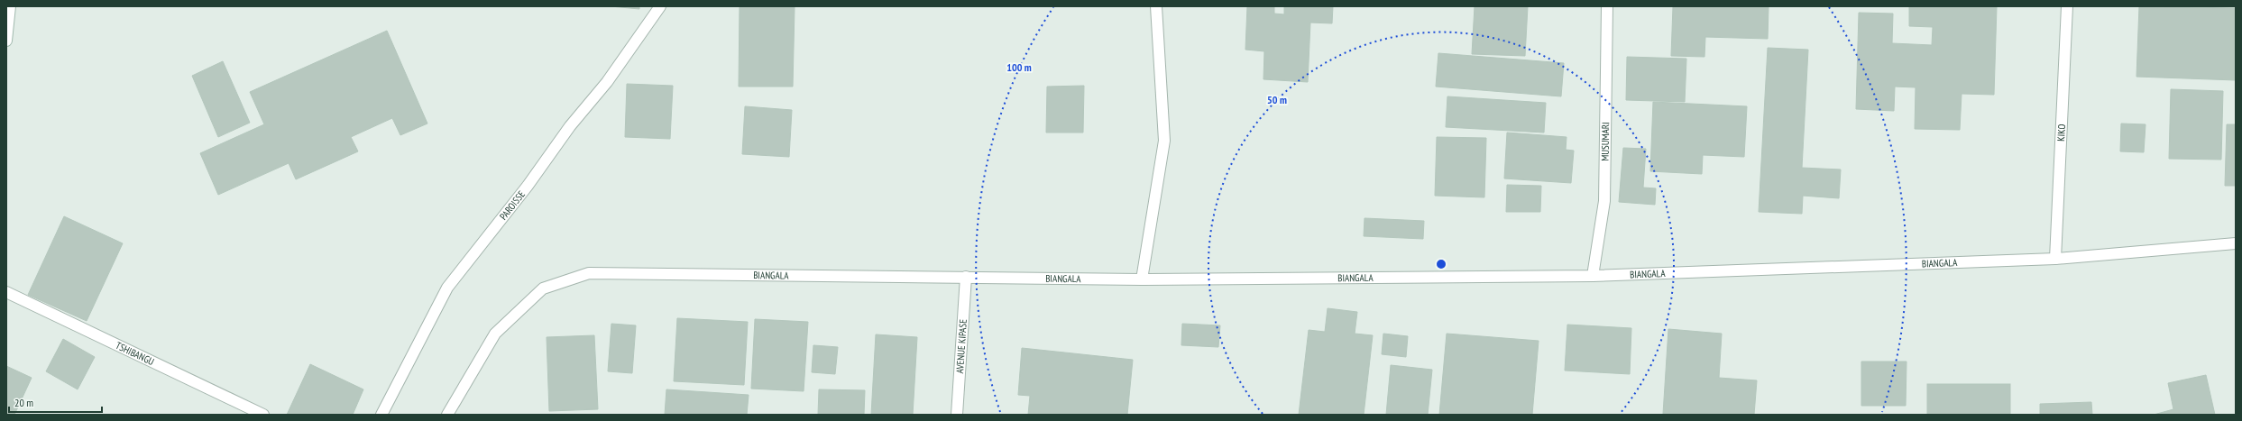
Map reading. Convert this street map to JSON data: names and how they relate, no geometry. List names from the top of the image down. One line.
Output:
{"streets":{"street":["KIKO","MUSUMARI","PAROISSE","BIANGALA","AVENUE KIPASE","TSHIBANGU"]},"crossings":[["KIKO","BIANGALA"],["MUSUMARI","BIANGALA"],["BIANGALA","AVENUE KIPASE"]],"scale_bar":"20 m","rings":["100 m","50 m"]}
